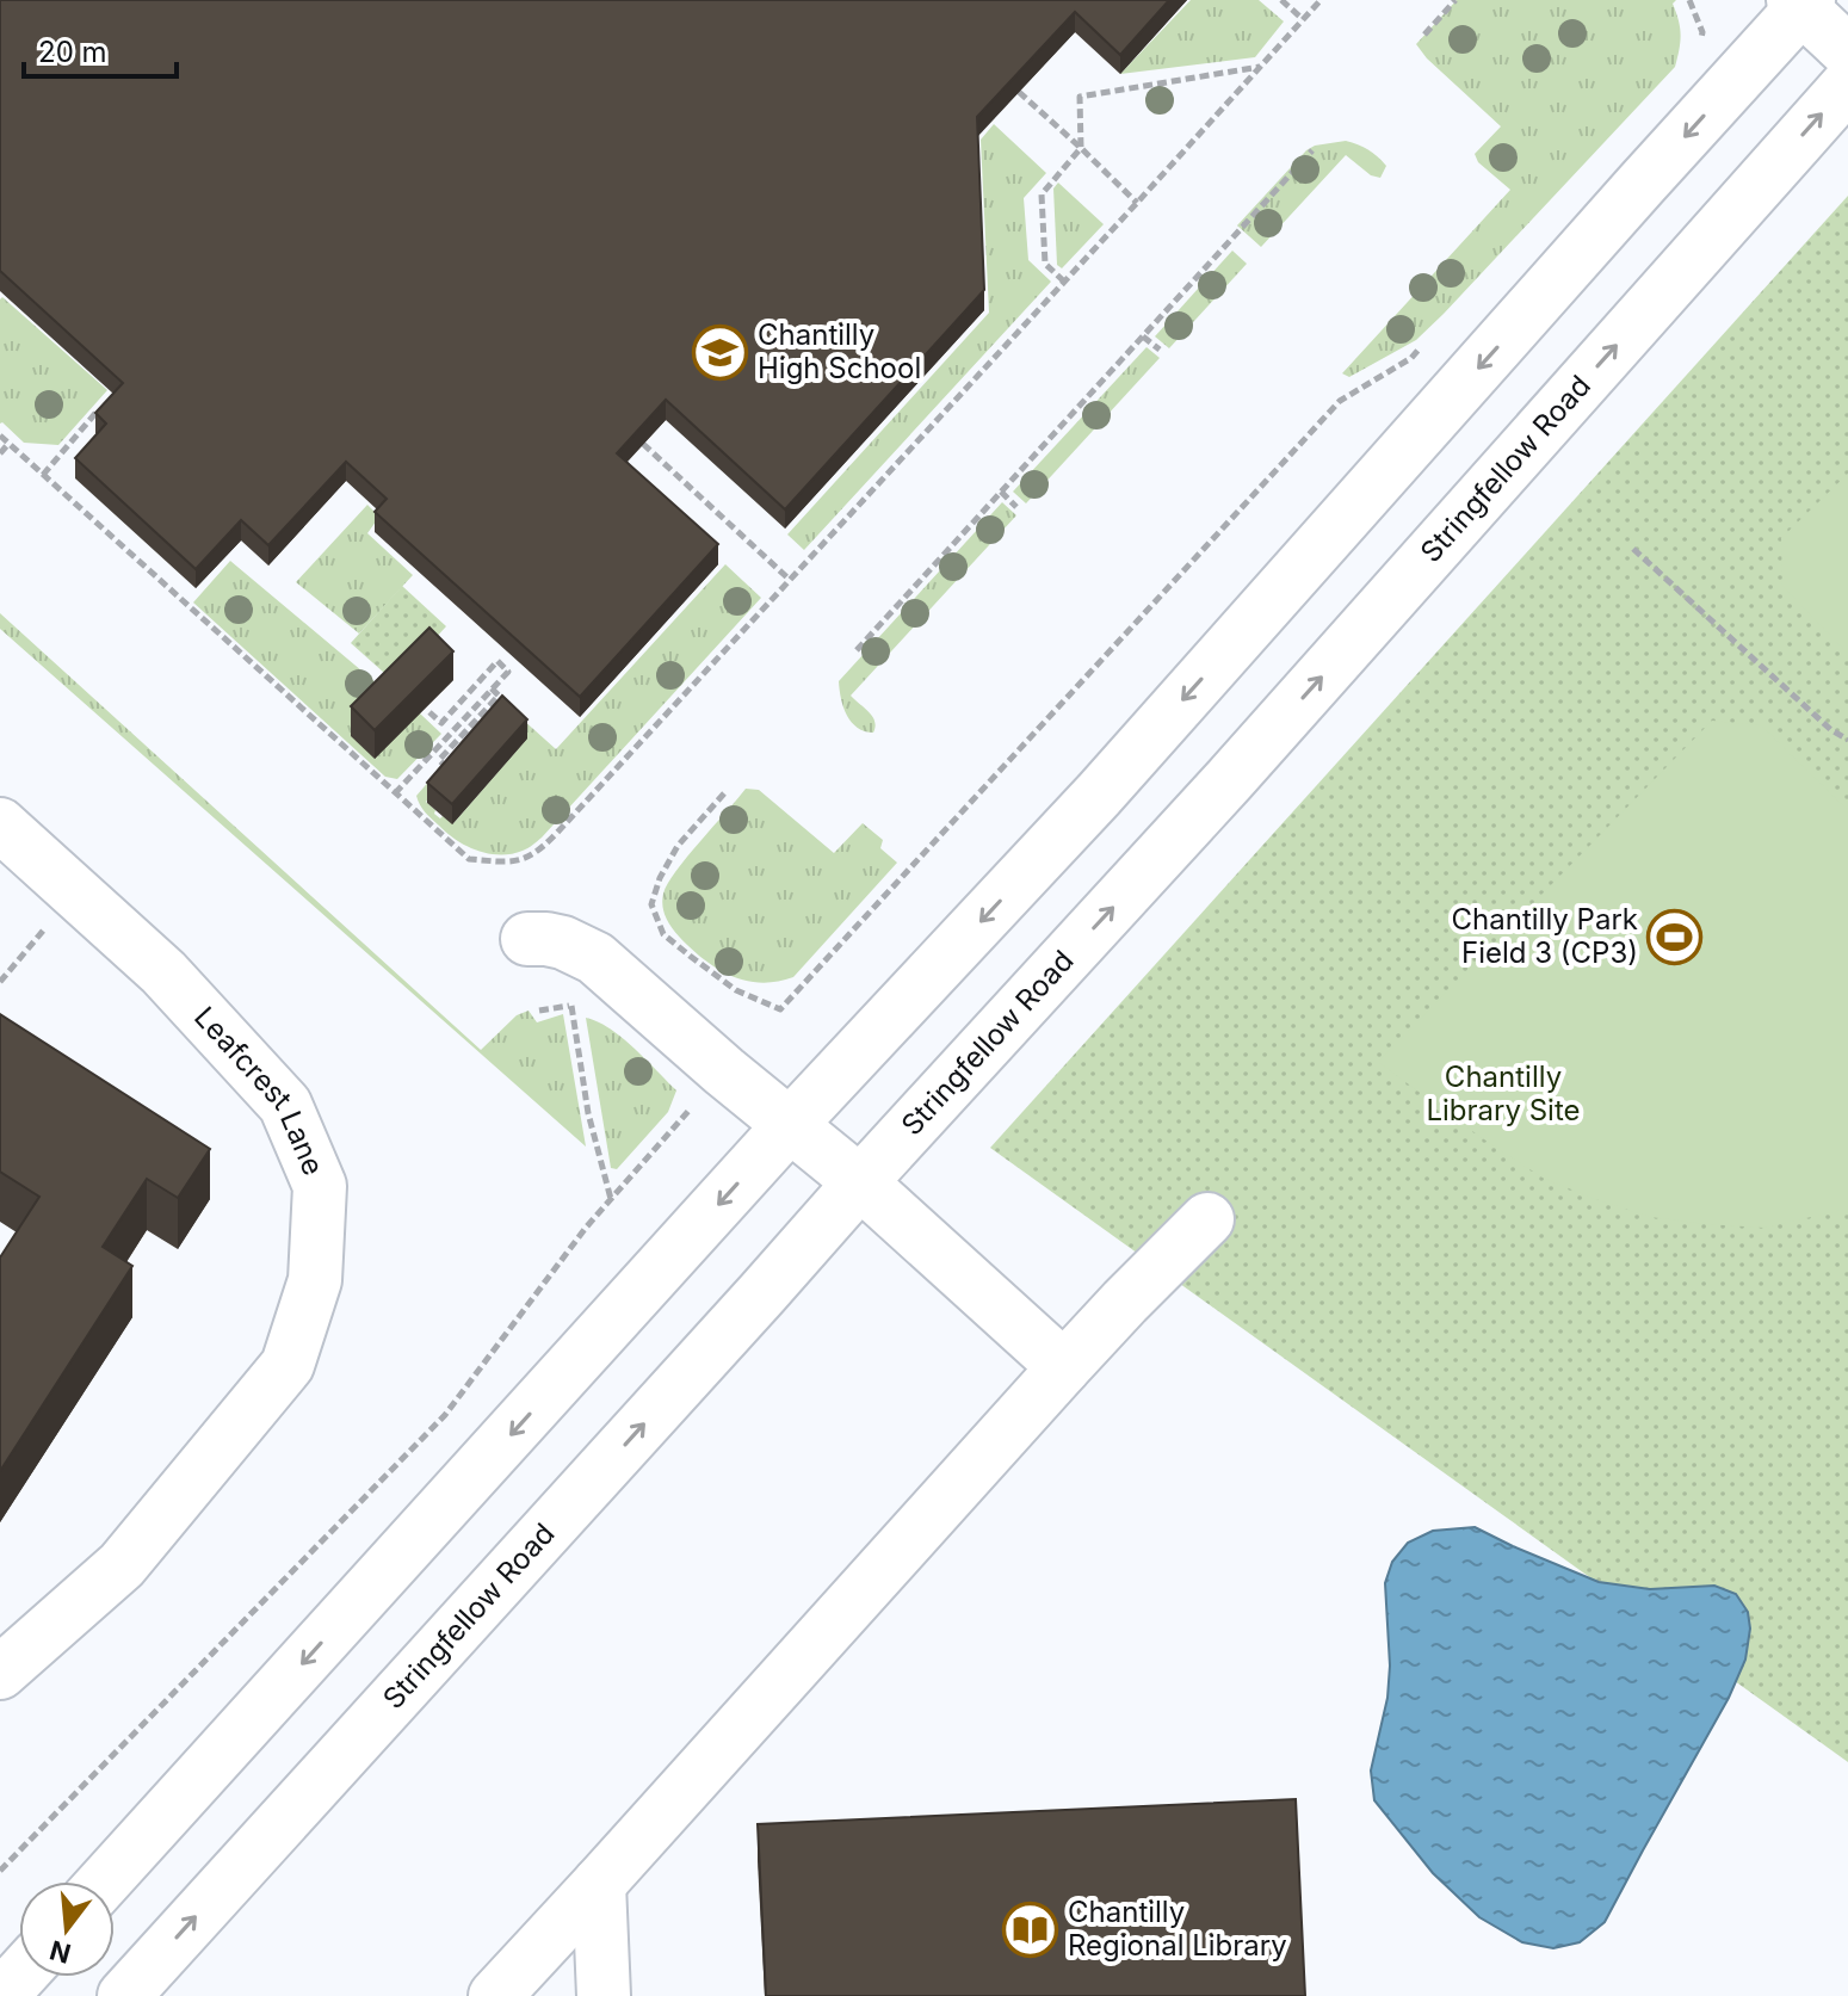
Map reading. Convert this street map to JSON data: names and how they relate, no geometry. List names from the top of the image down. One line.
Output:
{"streets":{"main road":["Stringfellow Road","Leafcrest Lane"]},"parks":["Chantilly Library Site"],"places":{"school or university":["Chantilly High School"],"sports":["Chantilly Park Field 3 (CP3)"],"library":["Chantilly Regional Library"]},"scale_bar":"20 m","north":"bottom"}
